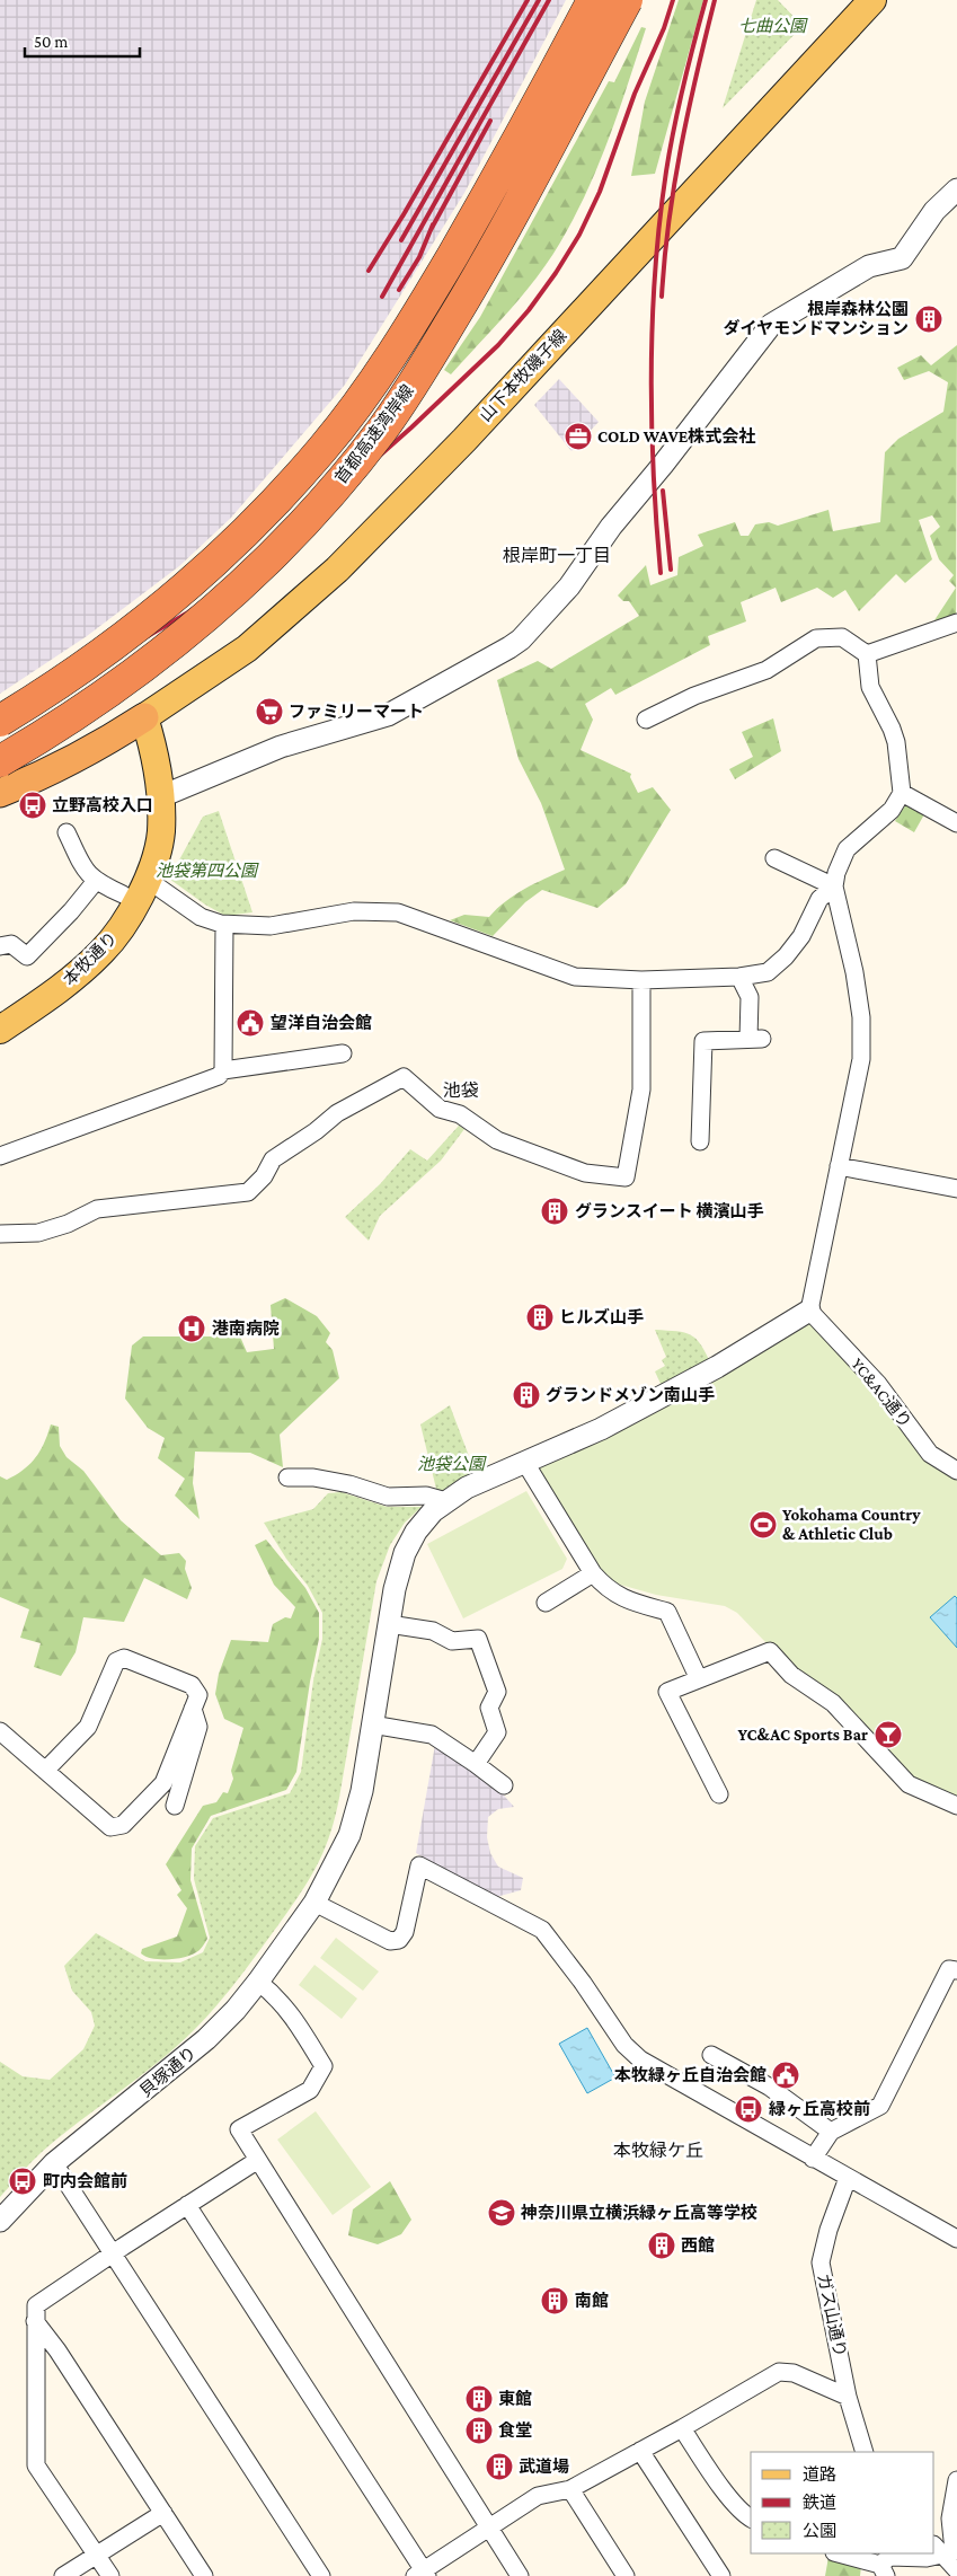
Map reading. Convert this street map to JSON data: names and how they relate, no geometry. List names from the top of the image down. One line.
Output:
{"streets":{"highway":["首都高速湾岸線"],"main road":["山下本牧磯子線","本牧通り"],"street":["YC&AC通り","貝塚通り","ガス山通り"]},"crossings":[["山下本牧磯子線","本牧通り"],["YC&AC通り","貝塚通り"]],"districts":["根岸町一丁目","池袋","本牧緑ケ丘"],"parks":["七曲公園","池袋第四公園","池袋公園"],"places":{"building":["根岸森林公園 ダイヤモンドマンション","グランスイート 横濱山手","ヒルズ山手","グランドメゾン南山手","西館","南館","東館","食堂","武道場"],"office":["COLD WAVE株式会社"],"supermarket":["ファミリーマート"],"bus stop":["立野高校入口","緑ヶ丘高校前","町内会館前"],"public building":["望洋自治会館","本牧緑ヶ丘自治会館"],"hospital":["港南病院"],"sports":["Yokohama Country & Athletic Club"],"bar":["YC&AC Sports Bar"],"school or university":["神奈川県立横浜緑ヶ丘高等学校"]},"legend":["道路","鉄道","公園"],"scale_bar":"50 m"}
